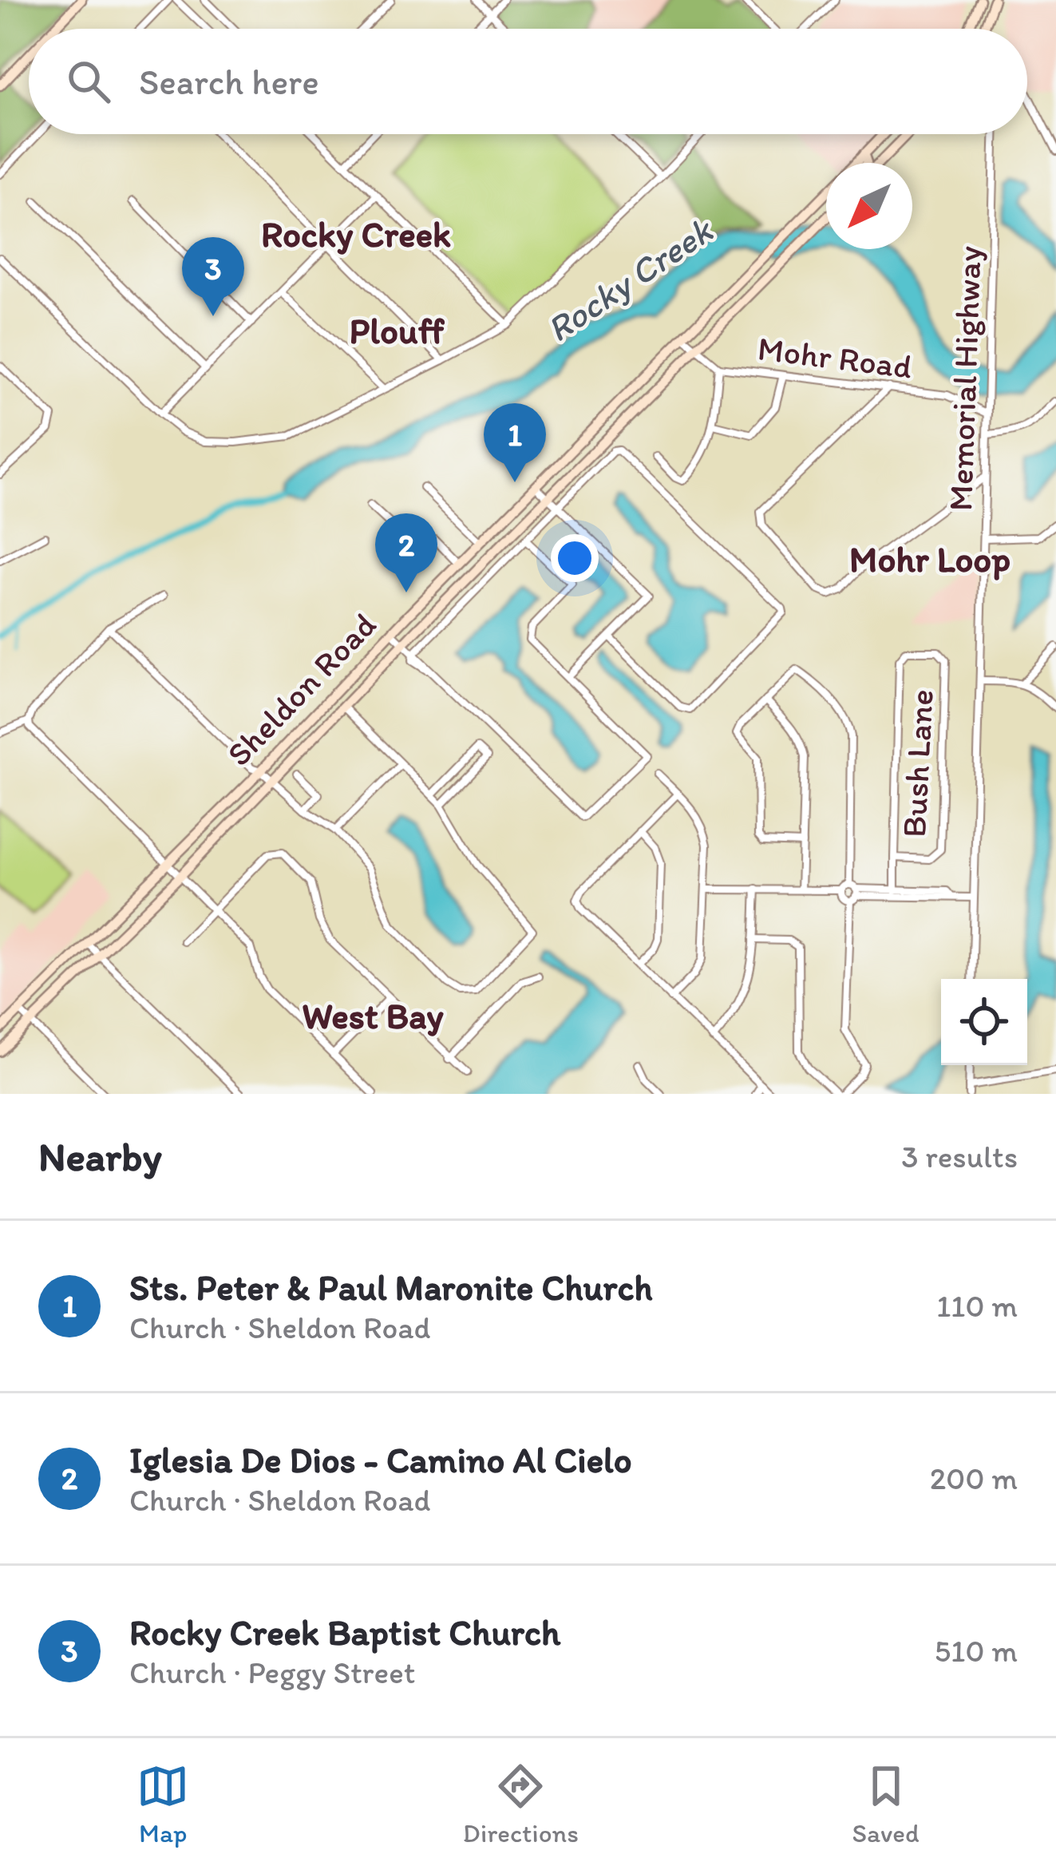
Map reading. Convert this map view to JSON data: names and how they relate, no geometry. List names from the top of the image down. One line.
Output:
{"streets":{"main road":["Sheldon Road"],"street":["Mohr Road","Memorial Highway","Bush Lane"]},"crossings":[["Mohr Road","Memorial Highway"],["Mohr Road","Sheldon Road"]],"districts":["Rocky Creek","Plouff","Mohr Loop","West Bay"],"water":["Rocky Creek"],"north":"bottom left","page":{"search":"Search here","pins":["3","1","2"],"heading":["Nearby","3 results"],"list":[{"mark":"1","name":"Sts. Peter & Paul Maronite Church","note":"Church · Sheldon Road","value":"110 m"},{"mark":"2","name":"Iglesia De Dios - Camino Al Cielo","note":"Church · Sheldon Road","value":"200 m"},{"mark":"3","name":"Rocky Creek Baptist Church","note":"Church · Peggy Street","value":"510 m"}],"nav":["Map","Directions","Saved"]}}
